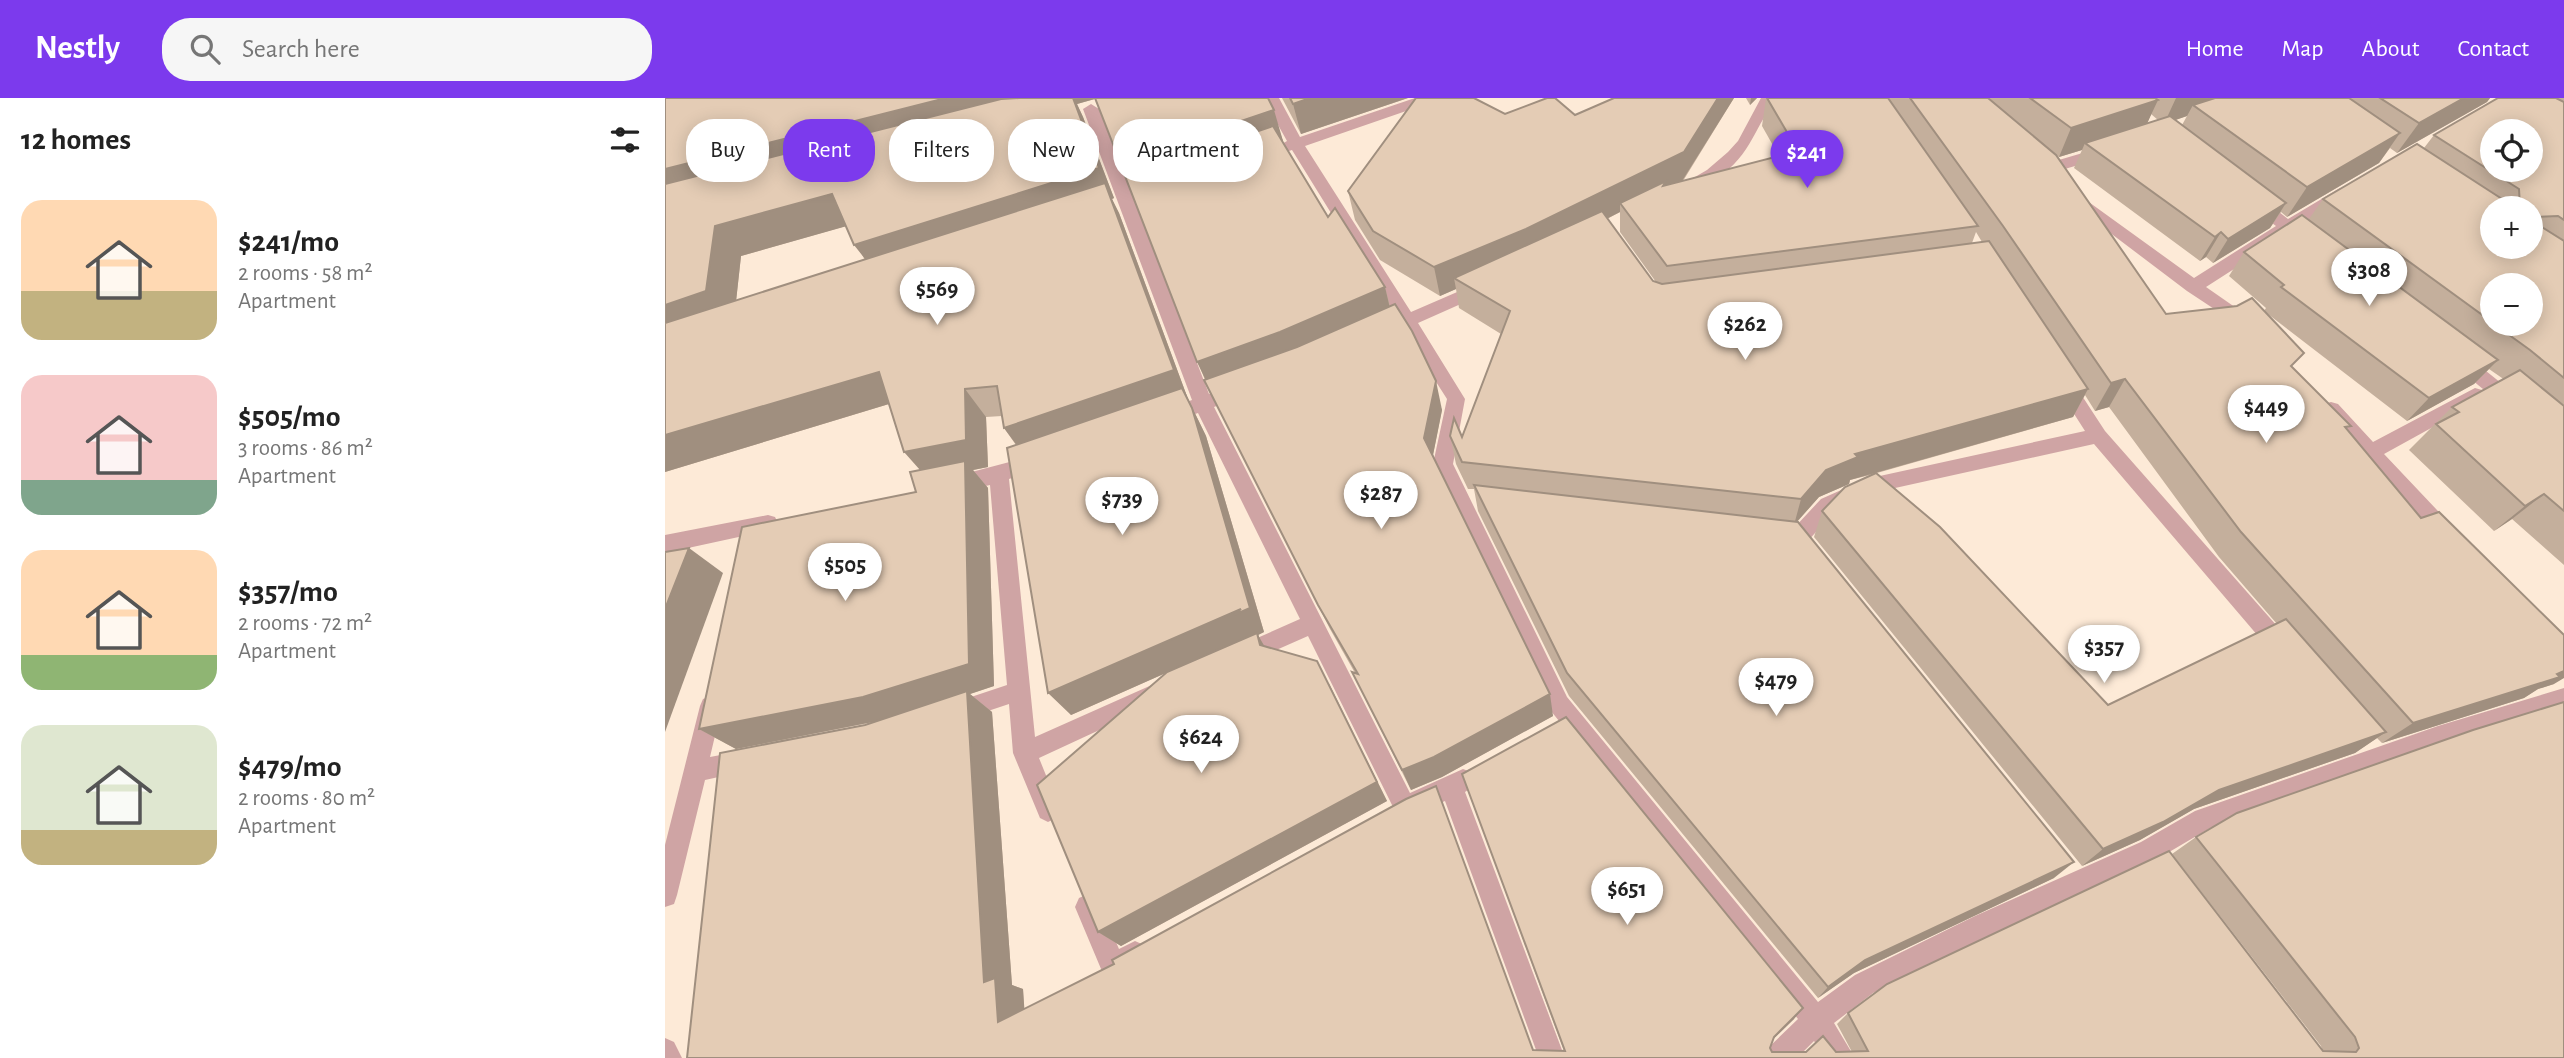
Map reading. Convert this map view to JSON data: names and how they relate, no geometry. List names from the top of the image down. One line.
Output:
{"page":{"header":"Nestly","search":"Search here","nav":["Home","Map","About","Contact"],"heading":"12 homes","map_buttons":["+","−"],"chip":["Buy","Rent","Filters","New","Apartment"],"price":["$241","$308","$569","$262","$449","$287","$739","$505","$357","$479","$624","$651"],"list":[{"name":"$241/mo","note":"2 rooms · 58 m² · Apartment"},{"name":"$505/mo","note":"3 rooms · 86 m² · Apartment"},{"name":"$357/mo","note":"2 rooms · 72 m² · Apartment"},{"name":"$479/mo","note":"2 rooms · 80 m² · Apartment"}]}}
